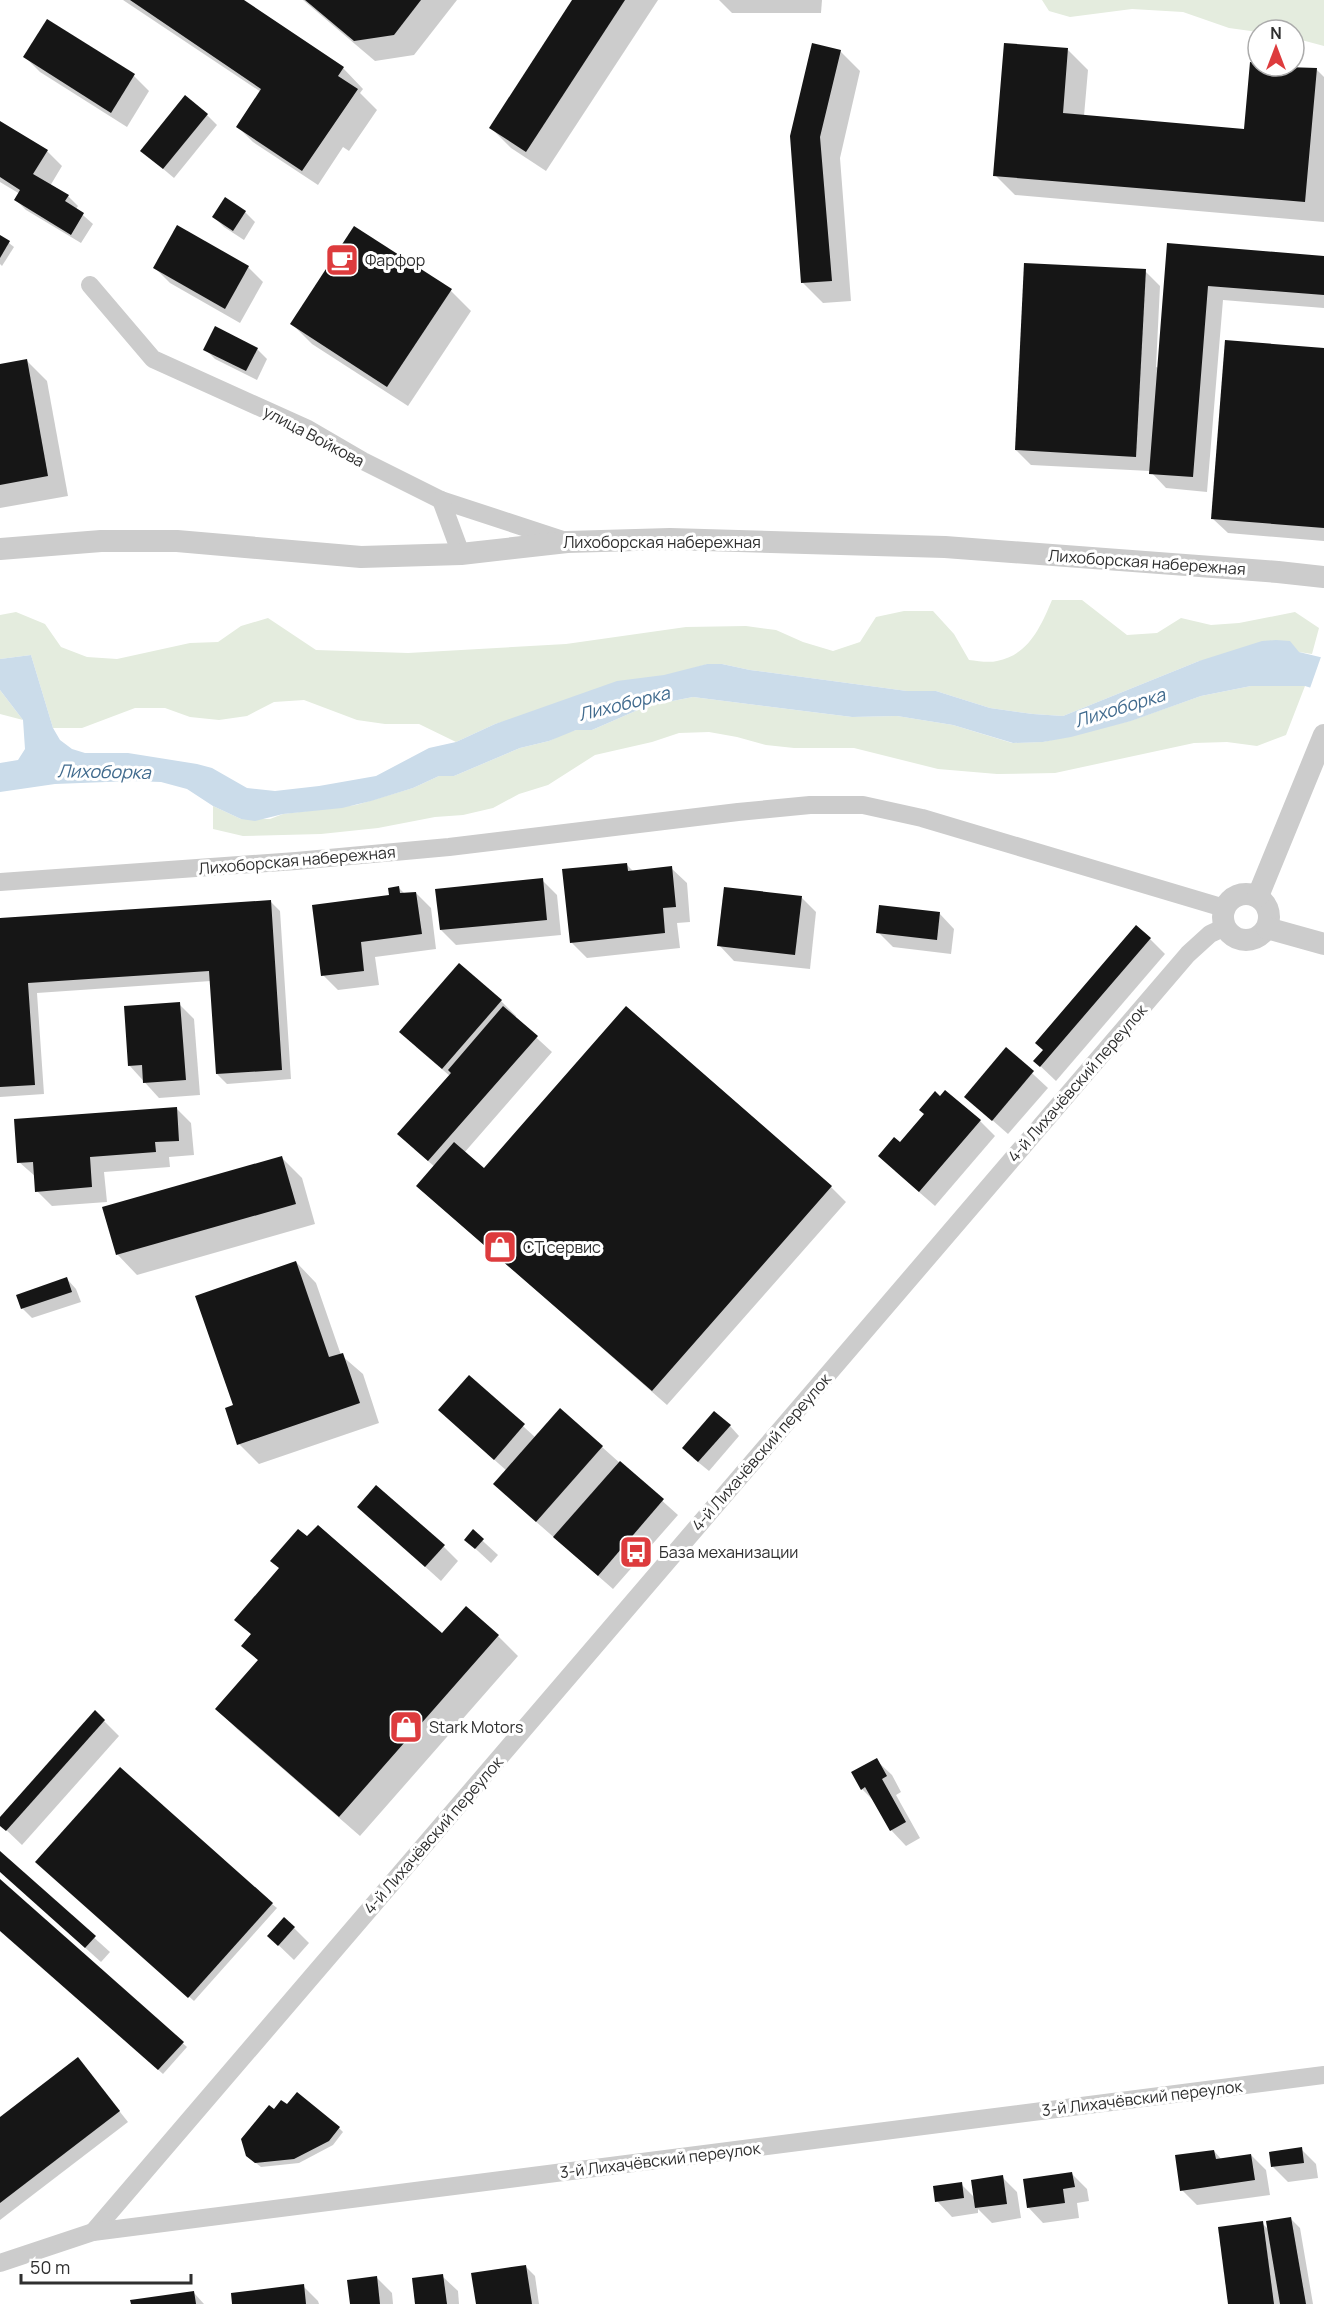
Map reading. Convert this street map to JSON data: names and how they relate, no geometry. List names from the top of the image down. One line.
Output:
{"streets":{"street":["улица Войкова","Лихоборская набережная","4-й Лихачёвский переулок","3-й Лихачёвский переулок"]},"crossings":[["улица Войкова","Лихоборская набережная"],["Лихоборская набережная","4-й Лихачёвский переулок"],["4-й Лихачёвский переулок","3-й Лихачёвский переулок"]],"water":["Лихоборка"],"places":{"cafe":["Фарфор"],"shop":["СТ сервис","Stark Motors"],"bus stop":["База механизации"]},"scale_bar":"50 m","north":"top"}
